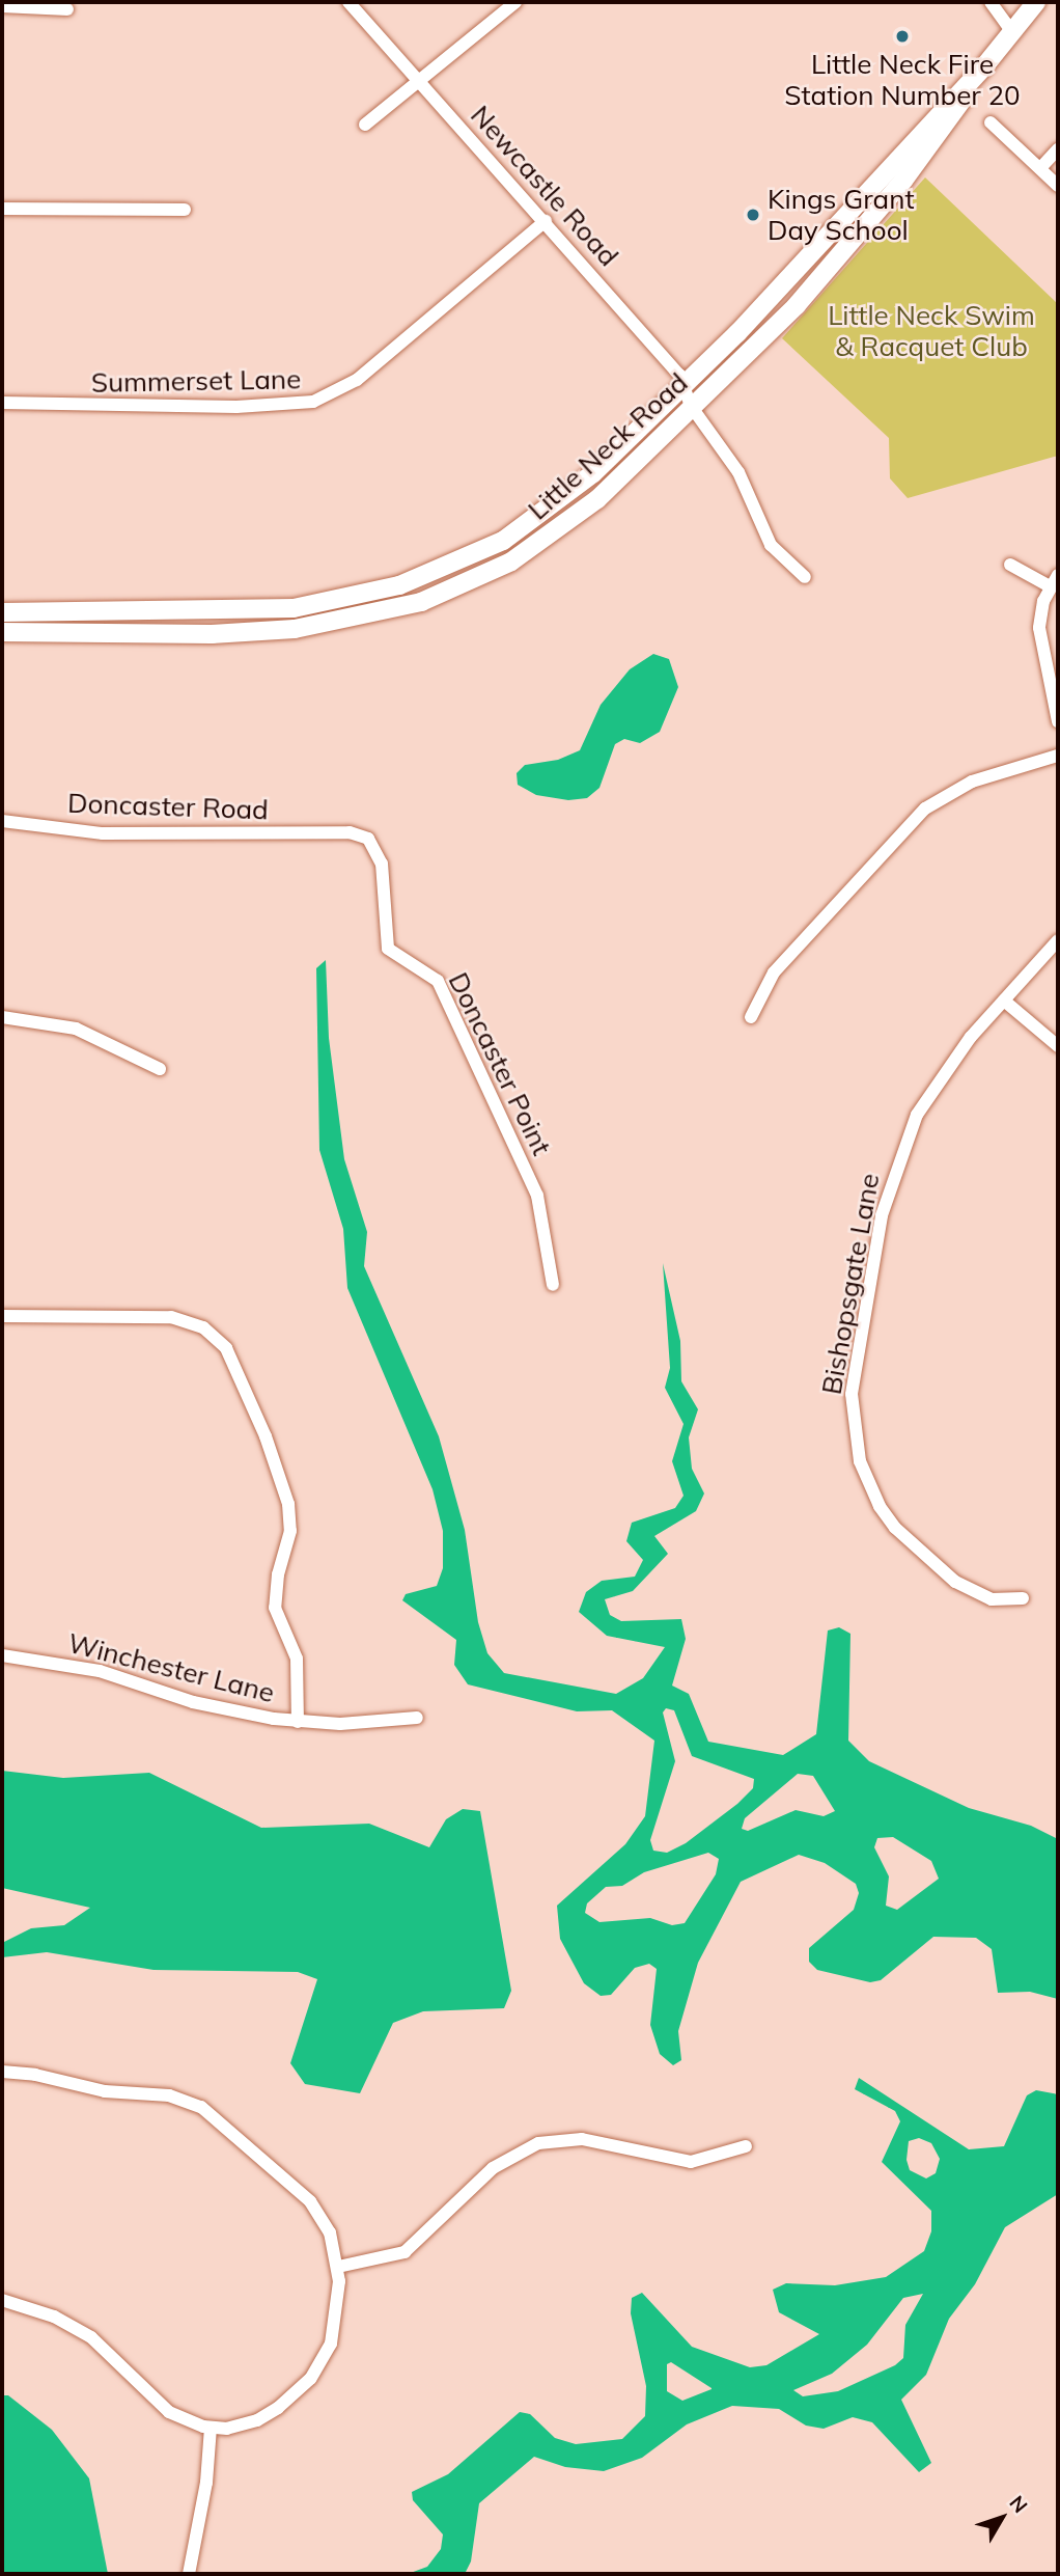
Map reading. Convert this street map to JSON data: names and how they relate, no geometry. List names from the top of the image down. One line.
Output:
{"streets":{"street":["Newcastle Road","Summerset Lane","Little Neck Road","Doncaster Road","Doncaster Point","Bishopsgate Lane","Winchester Lane"]},"crossings":[["Newcastle Road","Summerset Lane"],["Newcastle Road","Little Neck Road"],["Doncaster Road","Doncaster Point"]],"parks":["Little Neck Swim & Racquet Club"],"places":["Little Neck Fire Station Number 20","Kings Grant Day School"],"north":"top right"}
